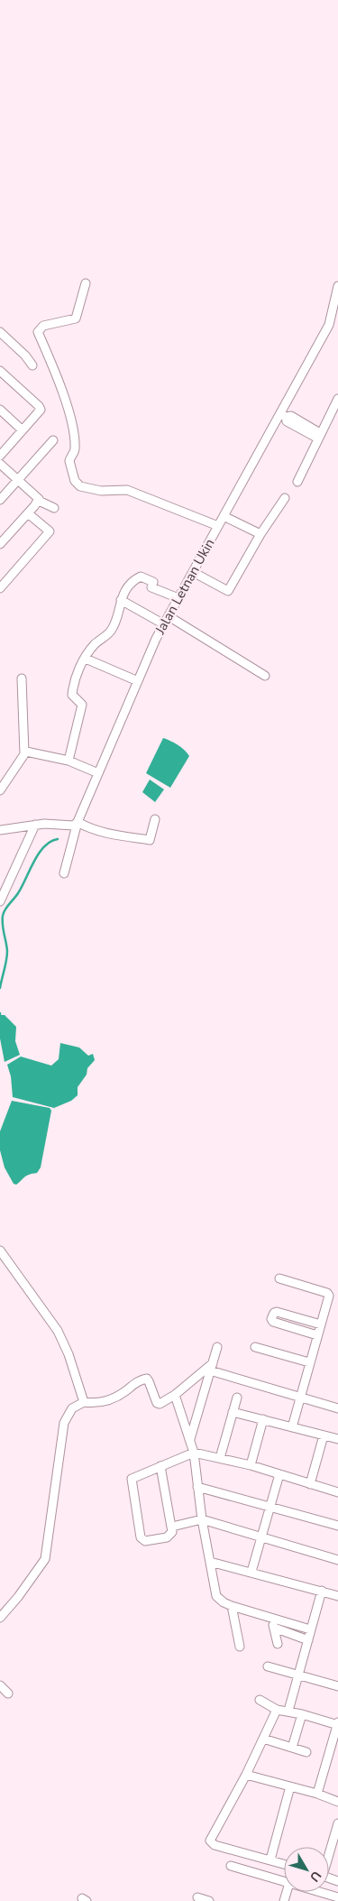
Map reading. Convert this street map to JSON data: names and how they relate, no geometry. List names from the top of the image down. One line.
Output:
{"streets":{"street":["Jalan Letnan Ukin"]},"north":"bottom right"}
